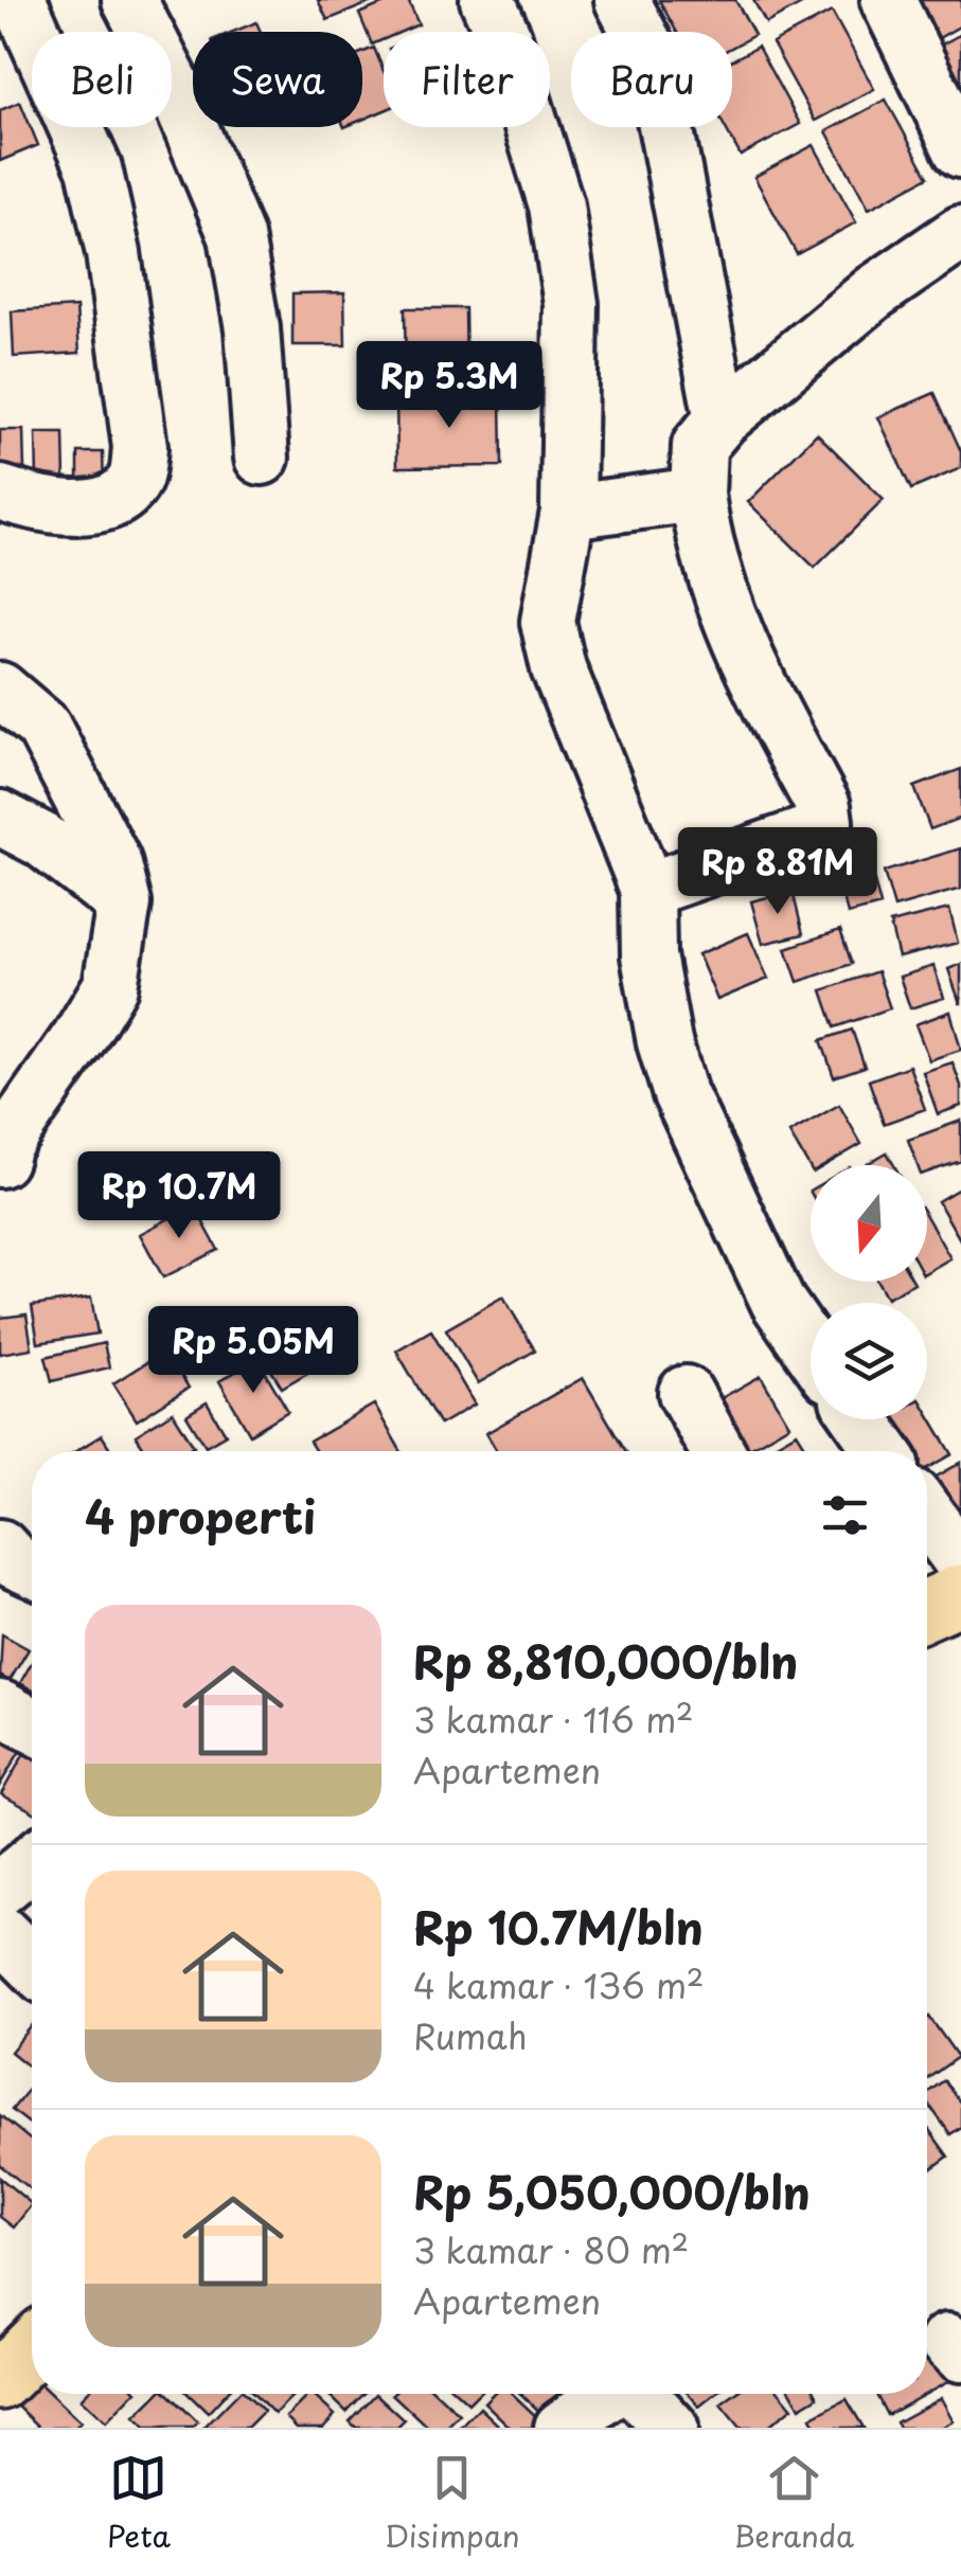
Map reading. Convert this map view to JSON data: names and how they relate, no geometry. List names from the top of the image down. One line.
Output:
{"north":"bottom","page":{"chip":["Beli","Sewa","Filter","Baru"],"price":["Rp 5.3M","Rp 8.81M","Rp 10.7M","Rp 5.05M"],"heading":"4 properti","list":[{"name":"Rp 8,810,000/bln","note":"3 kamar · 116 m² · Apartemen"},{"name":"Rp 10.7M/bln","note":"4 kamar · 136 m² · Rumah"},{"name":"Rp 5,050,000/bln","note":"3 kamar · 80 m² · Apartemen"}],"tabs":["Peta","Disimpan","Beranda"]}}
